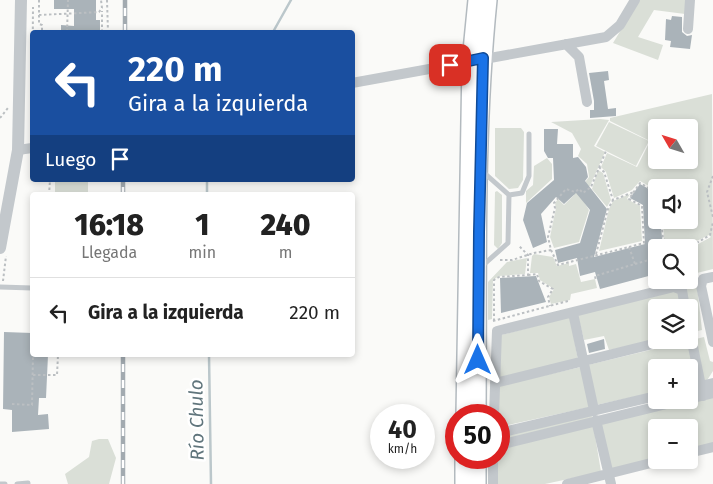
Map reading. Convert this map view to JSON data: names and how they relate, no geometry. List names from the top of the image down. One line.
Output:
{"water":["Río Chulo"],"north":"top left","page":{"turn":["220 m","Gira a la izquierda"],"map_buttons":["+","−"],"then":"Luego","eta":["16:18","Llegada","1","min","240","m"],"list":[{"name":"Gira a la izquierda","value":"220 m"}],"speed":"40 km/h","limit":"50"}}
